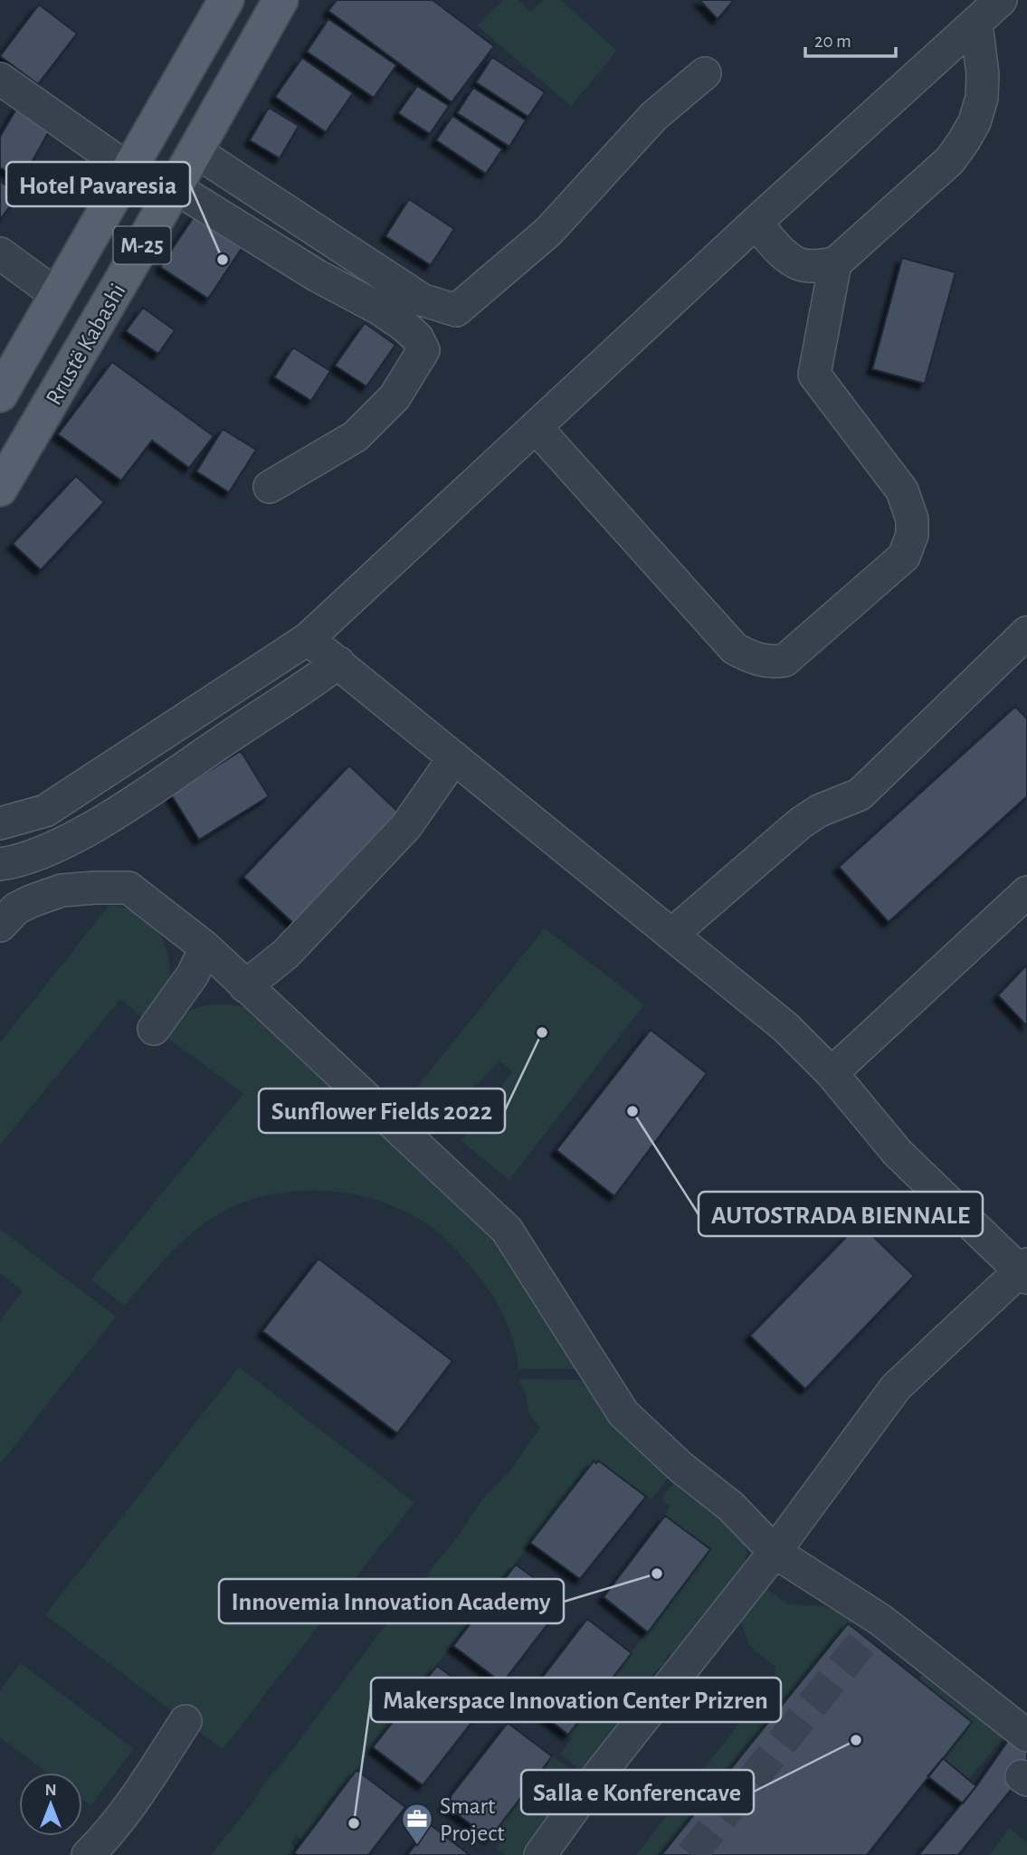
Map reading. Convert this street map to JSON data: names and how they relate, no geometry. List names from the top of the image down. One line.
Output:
{"streets":{"main road":["M-25","Rrustë Kabashi"]},"places":{"other":["Hotel Pavaresia","Sunflower Fields 2022","AUTOSTRADA BIENNALE","Innovemia Innovation Academy","Salla e Konferencave","Makerspace Innovation Center Prizren"],"office":["Smart Project"]},"scale_bar":"20 m","north":"top"}
